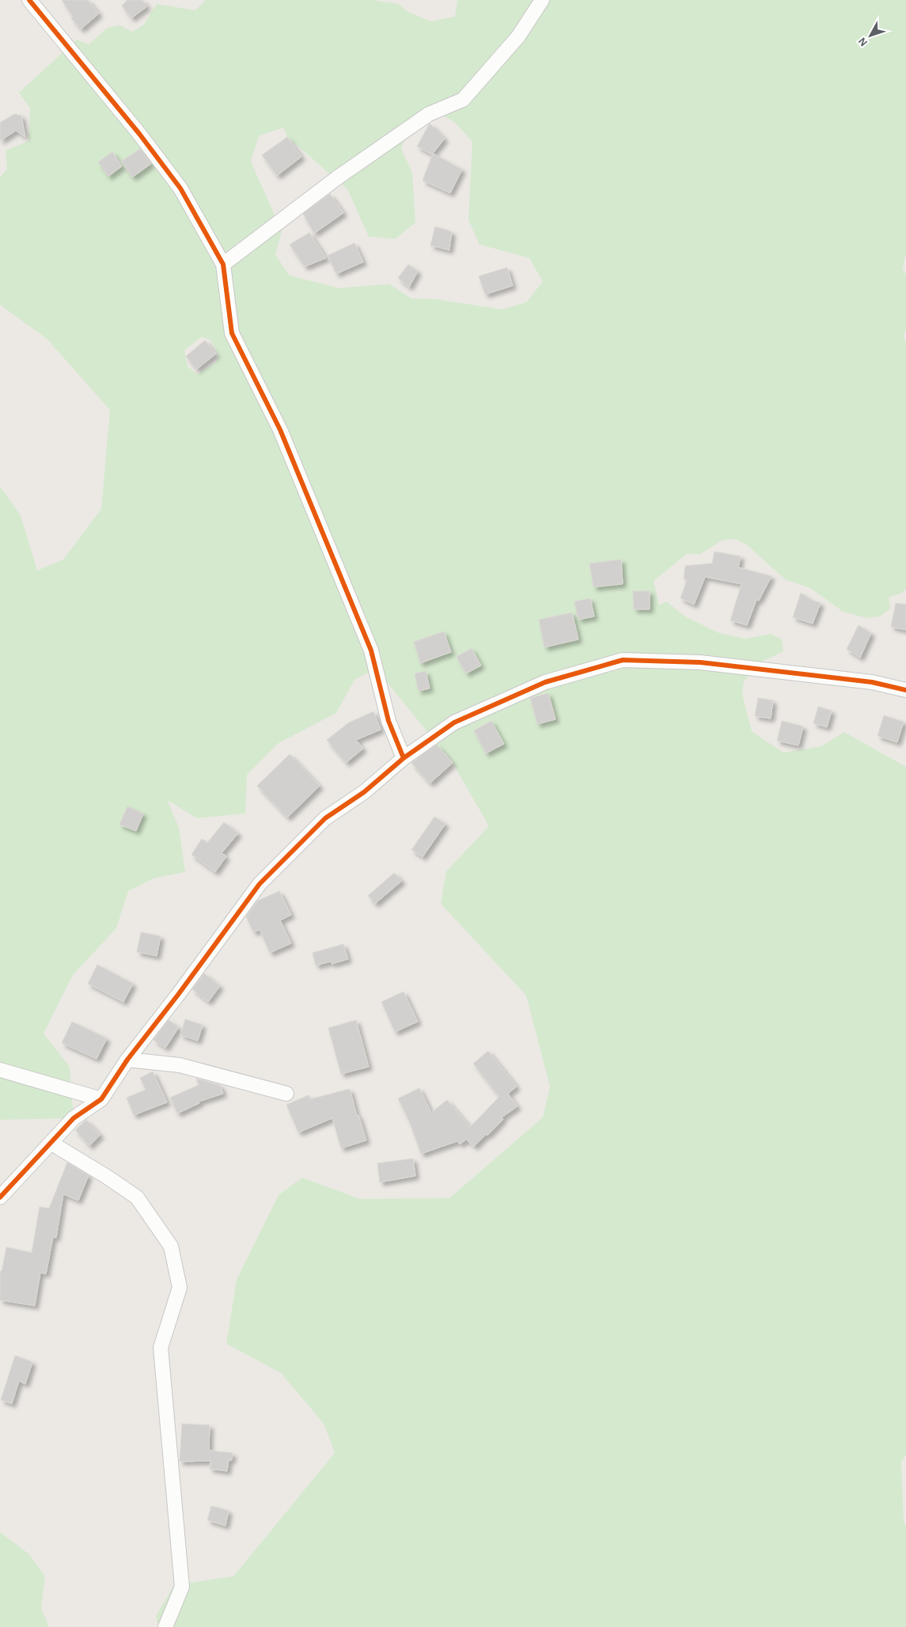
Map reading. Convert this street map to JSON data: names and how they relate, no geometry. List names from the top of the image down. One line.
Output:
{"north":"bottom left"}
